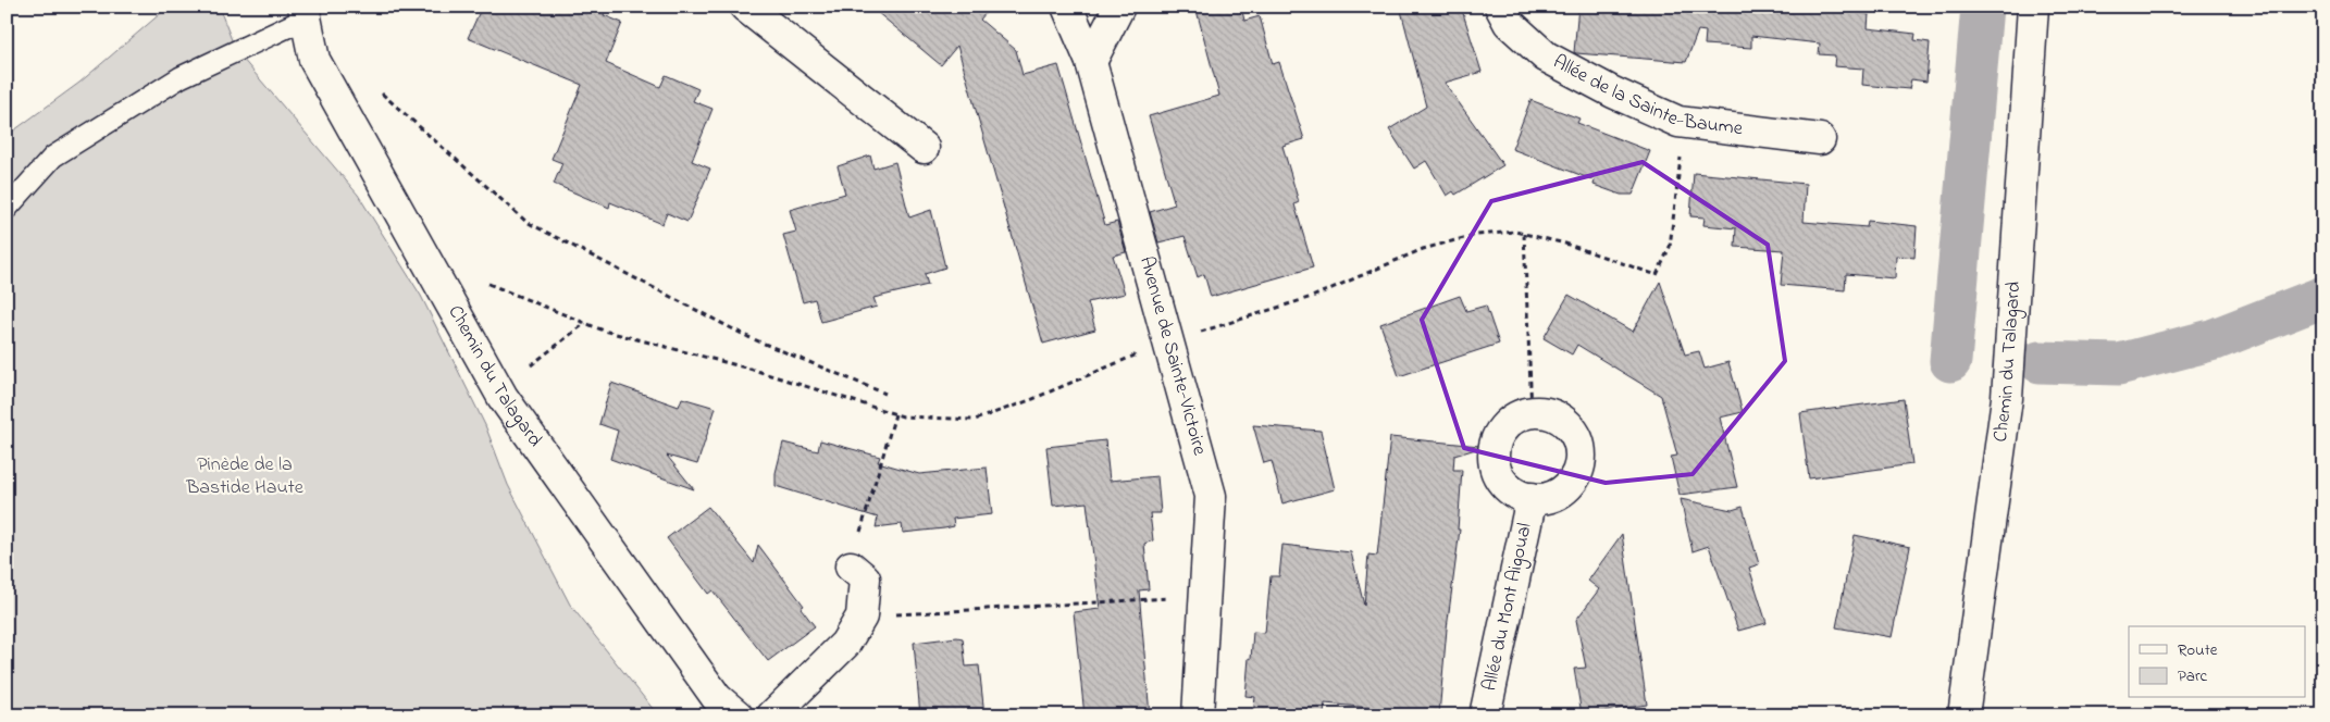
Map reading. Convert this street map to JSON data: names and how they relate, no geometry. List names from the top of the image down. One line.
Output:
{"streets":{"street":["Allée de la Sainte-Baume","Avenue de Sainte-Victoire","Chemin du Talagard","Allée du Mont Aigoual"]},"parks":["Pinède de la Bastide Haute"],"legend":["Route","Parc"]}
